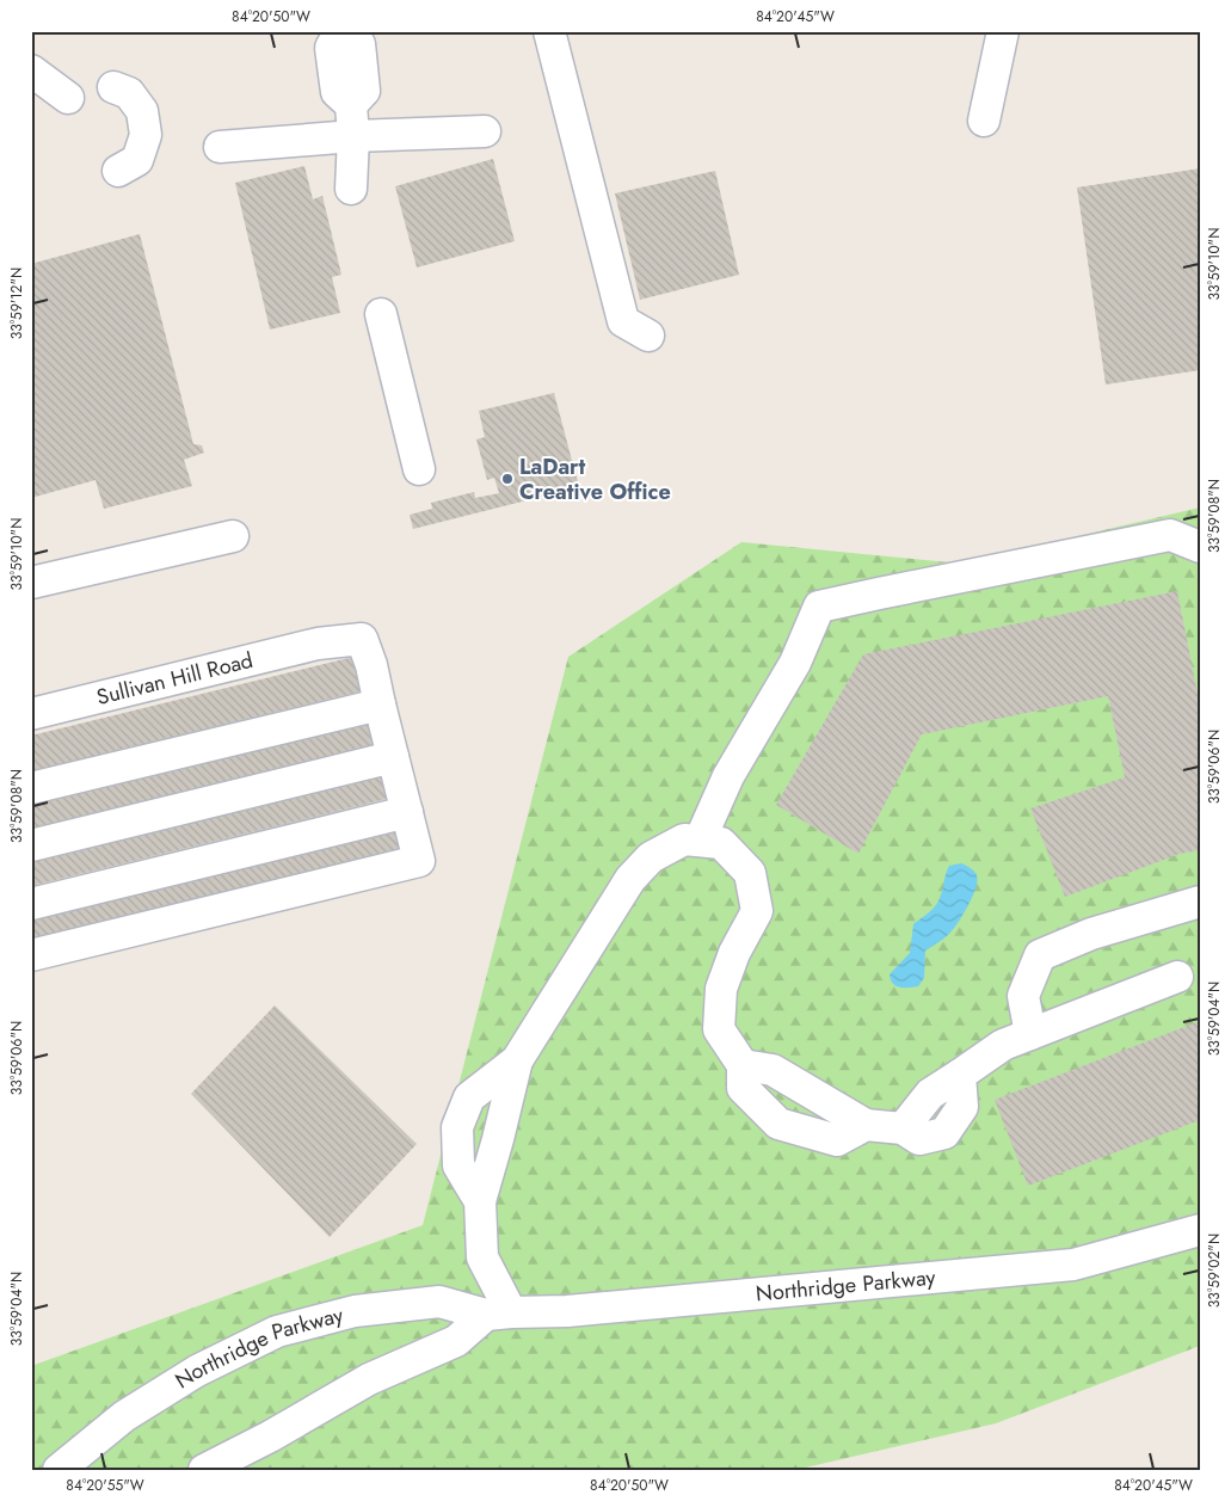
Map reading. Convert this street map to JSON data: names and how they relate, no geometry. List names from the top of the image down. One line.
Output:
{"streets":{"street":["Sullivan Hill Road","Northridge Parkway"]},"places":["LaDart Creative Office"],"coordinates":["84°20'50\"W","84°20'45\"W","33°59'10\"N","33°59'12\"N","33°59'08\"N","33°59'06\"N","33°59'04\"N","33°59'02\"N","84°20'55\"W"]}
